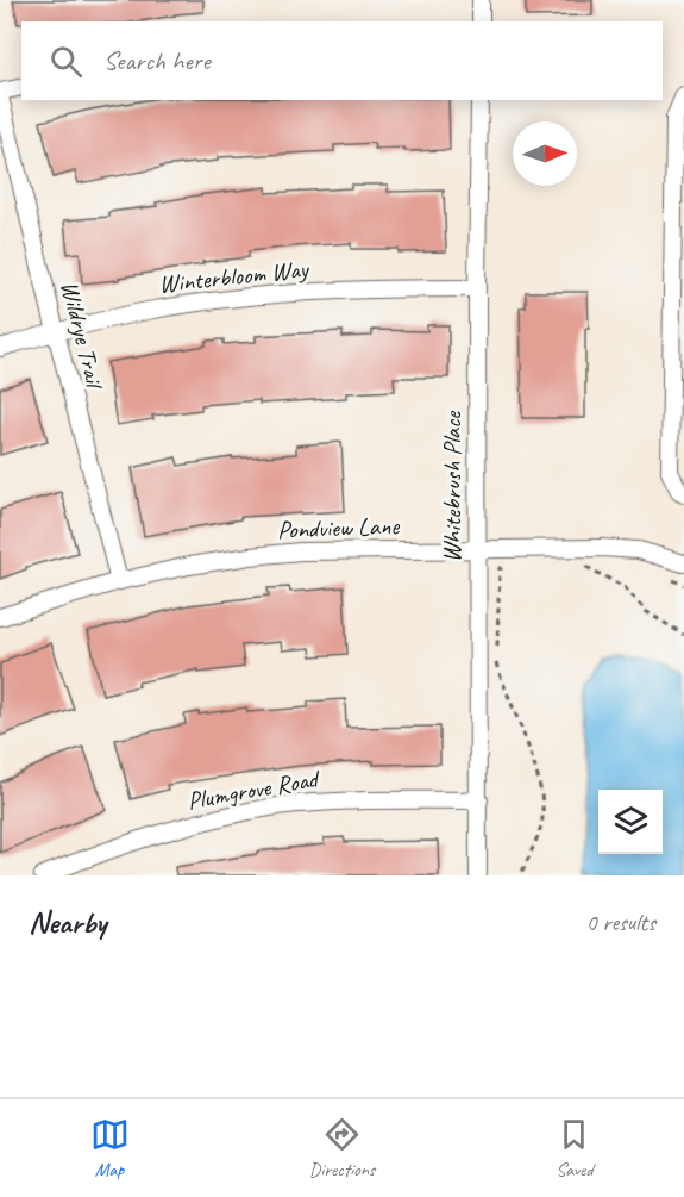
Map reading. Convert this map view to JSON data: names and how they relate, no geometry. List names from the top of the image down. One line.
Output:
{"streets":{"street":["Winterbloom Way","Wildrye Trail","Whitebrush Place","Pondview Lane","Plumgrove Road"]},"crossings":[["Winterbloom Way","Wildrye Trail"],["Winterbloom Way","Whitebrush Place"],["Wildrye Trail","Pondview Lane"],["Whitebrush Place","Pondview Lane"],["Whitebrush Place","Plumgrove Road"]],"north":"right","page":{"search":"Search here","heading":["Nearby","0 results"],"nav":["Map","Directions","Saved"]}}
